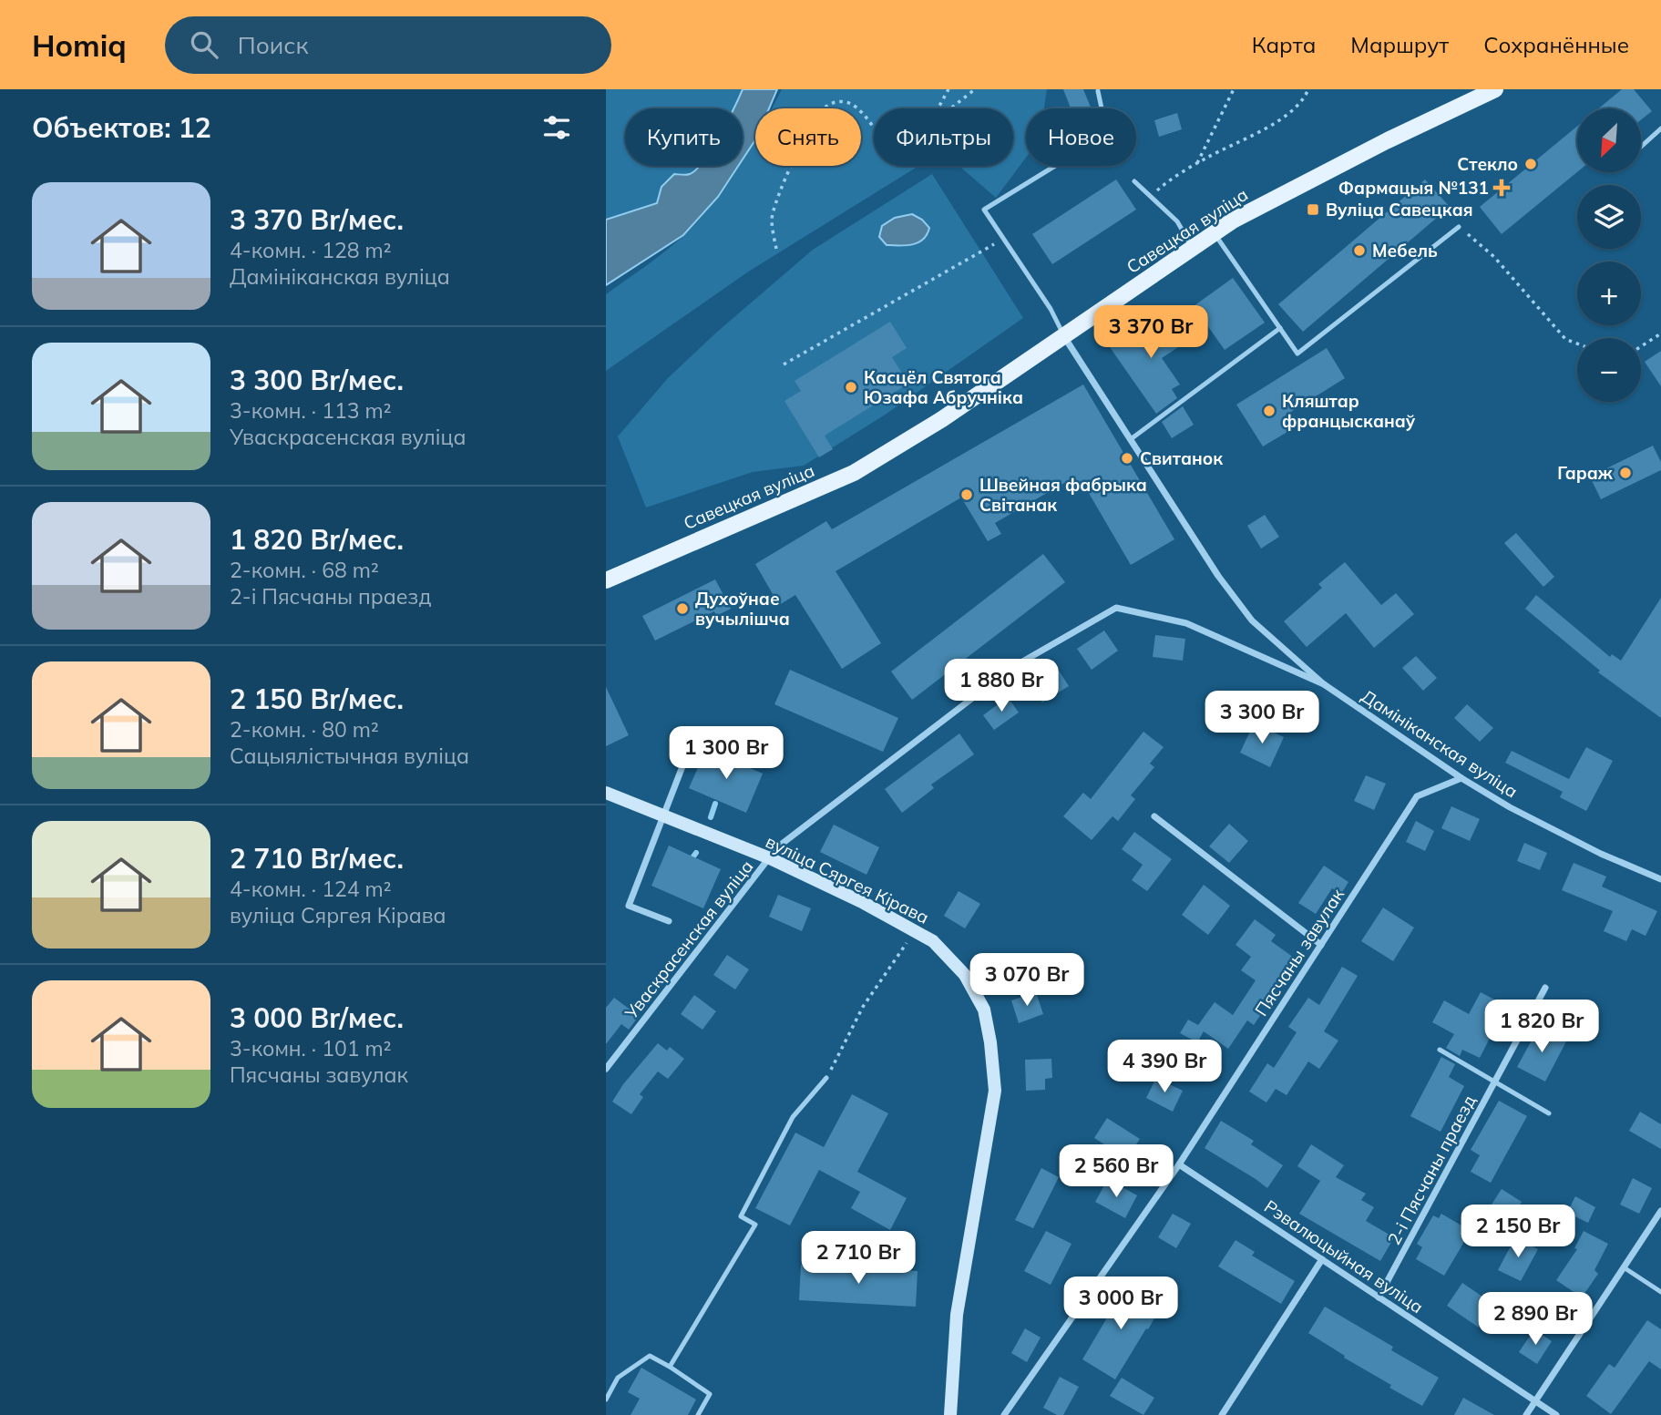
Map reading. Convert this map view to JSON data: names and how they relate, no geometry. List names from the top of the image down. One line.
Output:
{"streets":{"main road":["Савецкая вуліца"],"street":["Дамініканская вуліца","вуліца Сяргея Кірава","Уваскрасенская вуліца","Пясчаны завулак","2-і Пясчаны праезд","Рэвалюцыйная вуліца"]},"crossings":[["Савецкая вуліца","Дамініканская вуліца"],["Дамініканская вуліца","Уваскрасенская вуліца"],["Дамініканская вуліца","Пясчаны завулак"],["вуліца Сяргея Кірава","Уваскрасенская вуліца"],["Пясчаны завулак","Рэвалюцыйная вуліца"],["2-і Пясчаны праезд","Рэвалюцыйная вуліца"]],"places":{"other":["Стекло","Мебель","Касцёл Святога Юзафа Абручніка","Кляштар францысканаў","Свитанок","Гараж","Швейная фабрыка Світанак","Духоўнае вучылішча"],"health":["Фармацыя №131"],"transit":["Вуліца Савецкая"]},"north":"bottom left","page":{"header":"Homiq","search":"Поиск","nav":["Карта","Маршрут","Сохранённые"],"heading":"Объектов: 12","map_buttons":["+","−"],"chip":["Купить","Снять","Фильтры","Новое"],"list":[{"name":"3 370 Br/мес.","note":"4-комн. · 128 m² · Дамініканская вуліца"},{"name":"3 300 Br/мес.","note":"3-комн. · 113 m² · Уваскрасенская вуліца"},{"name":"1 820 Br/мес.","note":"2-комн. · 68 m² · 2-і Пясчаны праезд"},{"name":"2 150 Br/мес.","note":"2-комн. · 80 m² · Сацыялістычная вуліца"},{"name":"2 710 Br/мес.","note":"4-комн. · 124 m² · вуліца Сяргея Кірава"},{"name":"3 000 Br/мес.","note":"3-комн. · 101 m² · Пясчаны завулак"}],"price":["3 370 Br","1 880 Br","3 300 Br","1 300 Br","3 070 Br","1 820 Br","4 390 Br","2 560 Br","2 150 Br","2 710 Br","3 000 Br","2 890 Br"]}}
